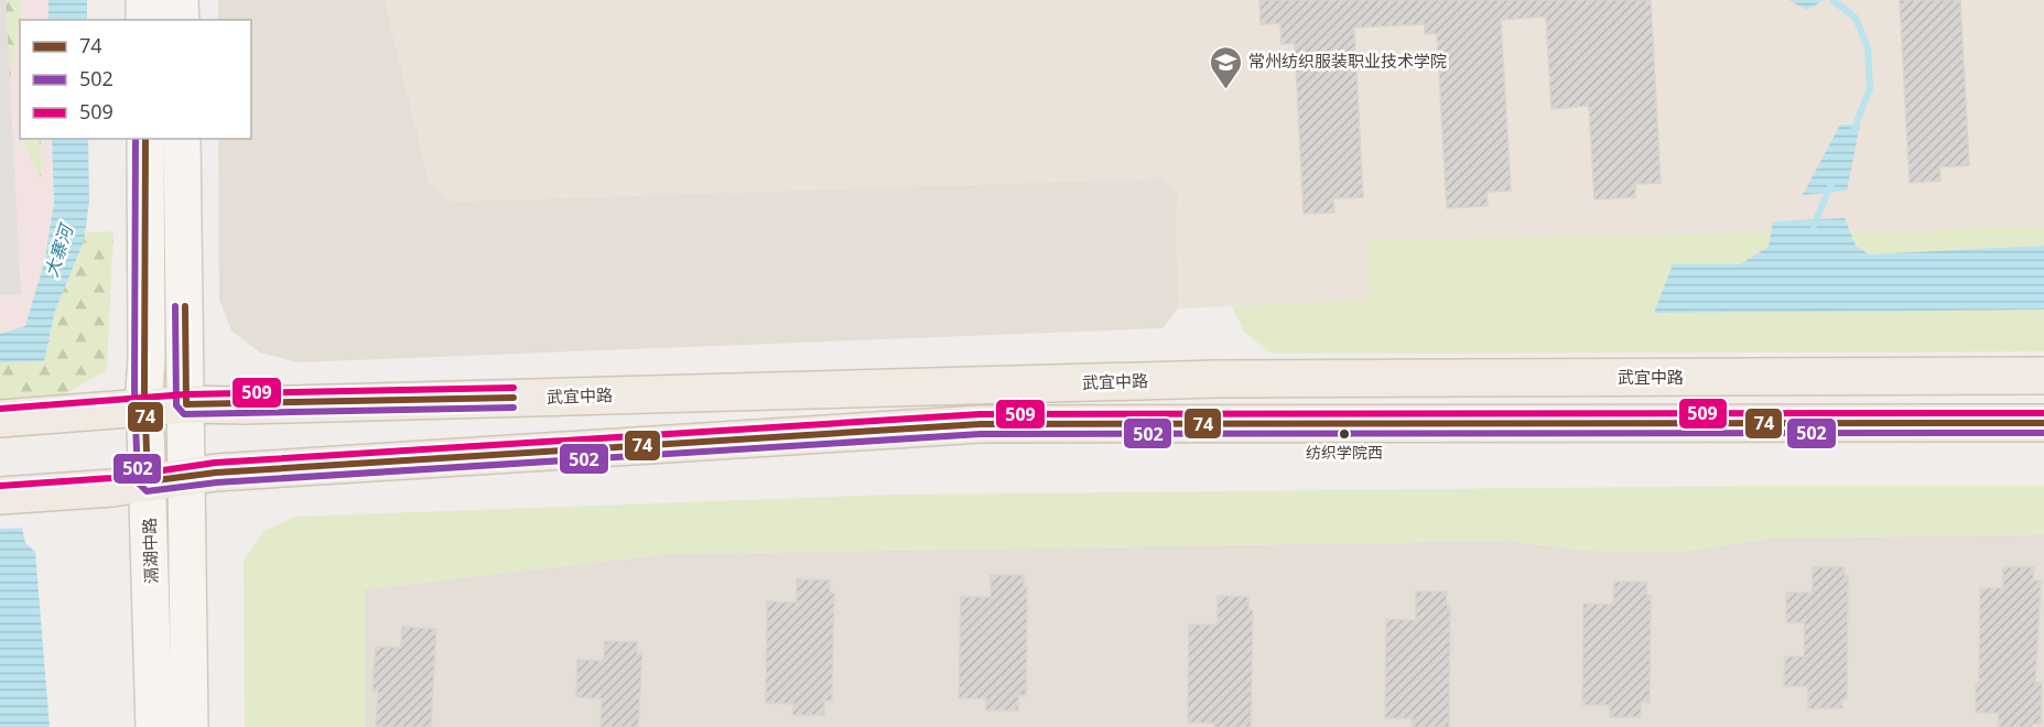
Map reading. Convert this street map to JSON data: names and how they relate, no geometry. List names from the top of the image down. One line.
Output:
{"streets":{"main road":["武宜中路","滆湖中路"]},"crossings":[["武宜中路","滆湖中路"]],"water":["大寨河"],"places":{"school or university":["常州纺织服装职业技术学院"],"other":["纺织学院西"]},"lines":["transit line 74","transit line 502","transit line 509"],"legend":["74","502","509"]}
